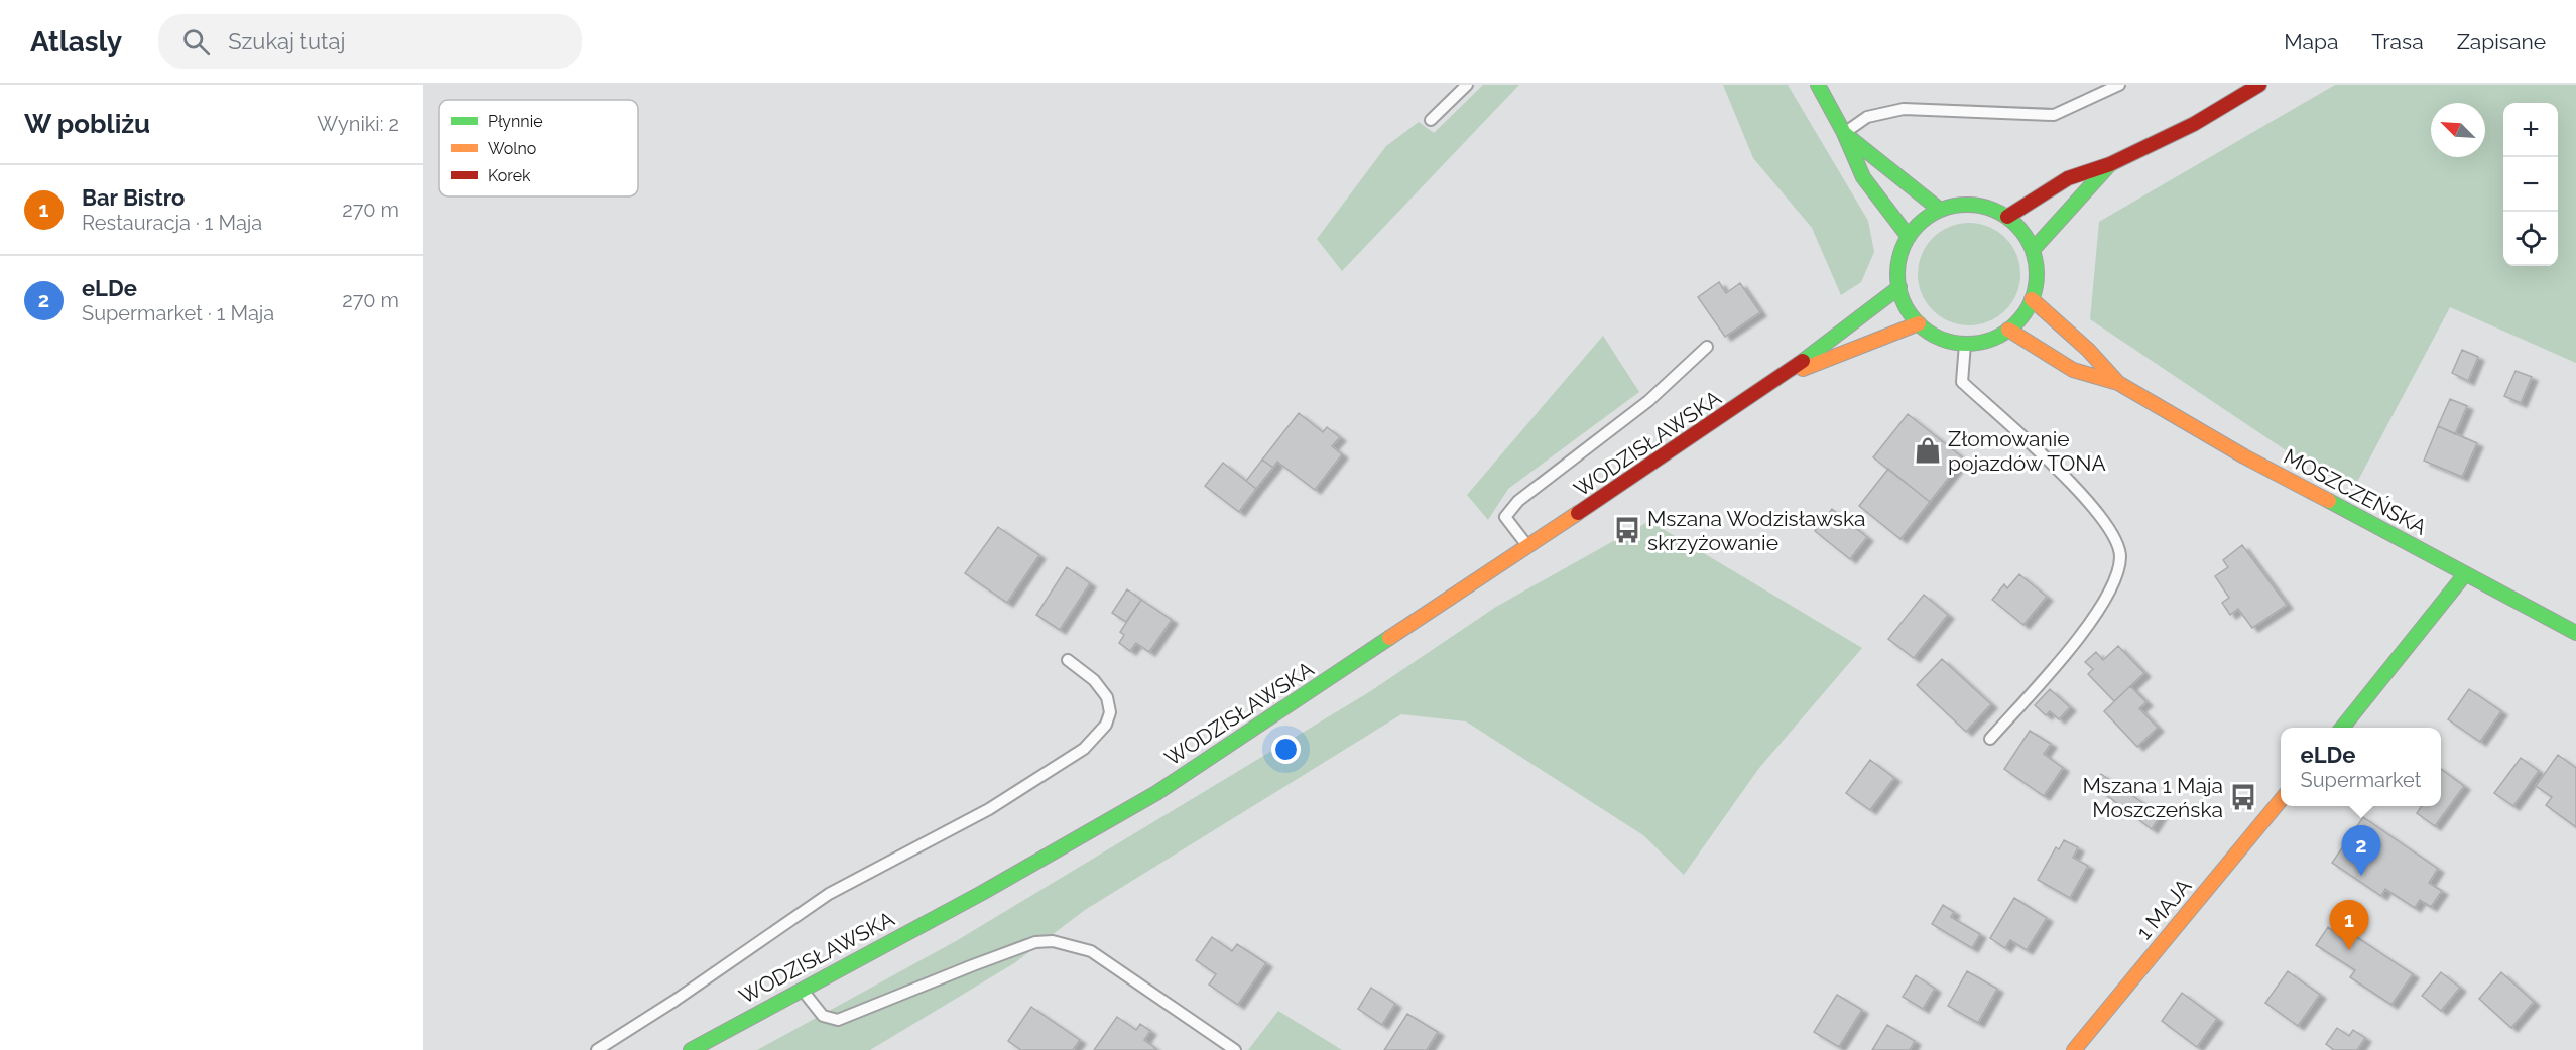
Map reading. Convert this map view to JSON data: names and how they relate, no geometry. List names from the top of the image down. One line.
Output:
{"streets":{"main road":["WODZISŁAWSKA","MOSZCZEŃSKA","1 MAJA"]},"crossings":[["WODZISŁAWSKA","MOSZCZEŃSKA"]],"places":{"shop":["Złomowanie pojazdów TONA"],"bus stop":["Mszana Wodzisławska skrzyżowanie","Mszana 1 Maja Moszczeńska"]},"legend":["Płynnie","Wolno","Korek"],"north":"top left","page":{"header":"Atlasly","search":"Szukaj tutaj","nav":["Mapa","Trasa","Zapisane"],"heading":["W pobliżu","Wyniki: 2"],"map_buttons":["+","−"],"list":[{"mark":"1","name":"Bar Bistro","note":"Restauracja · 1 Maja","value":"270 m"},{"mark":"2","name":"eLDe","note":"Supermarket · 1 Maja","value":"270 m"}],"popup":["eLDe","Supermarket"],"pins":["2","1"]}}
